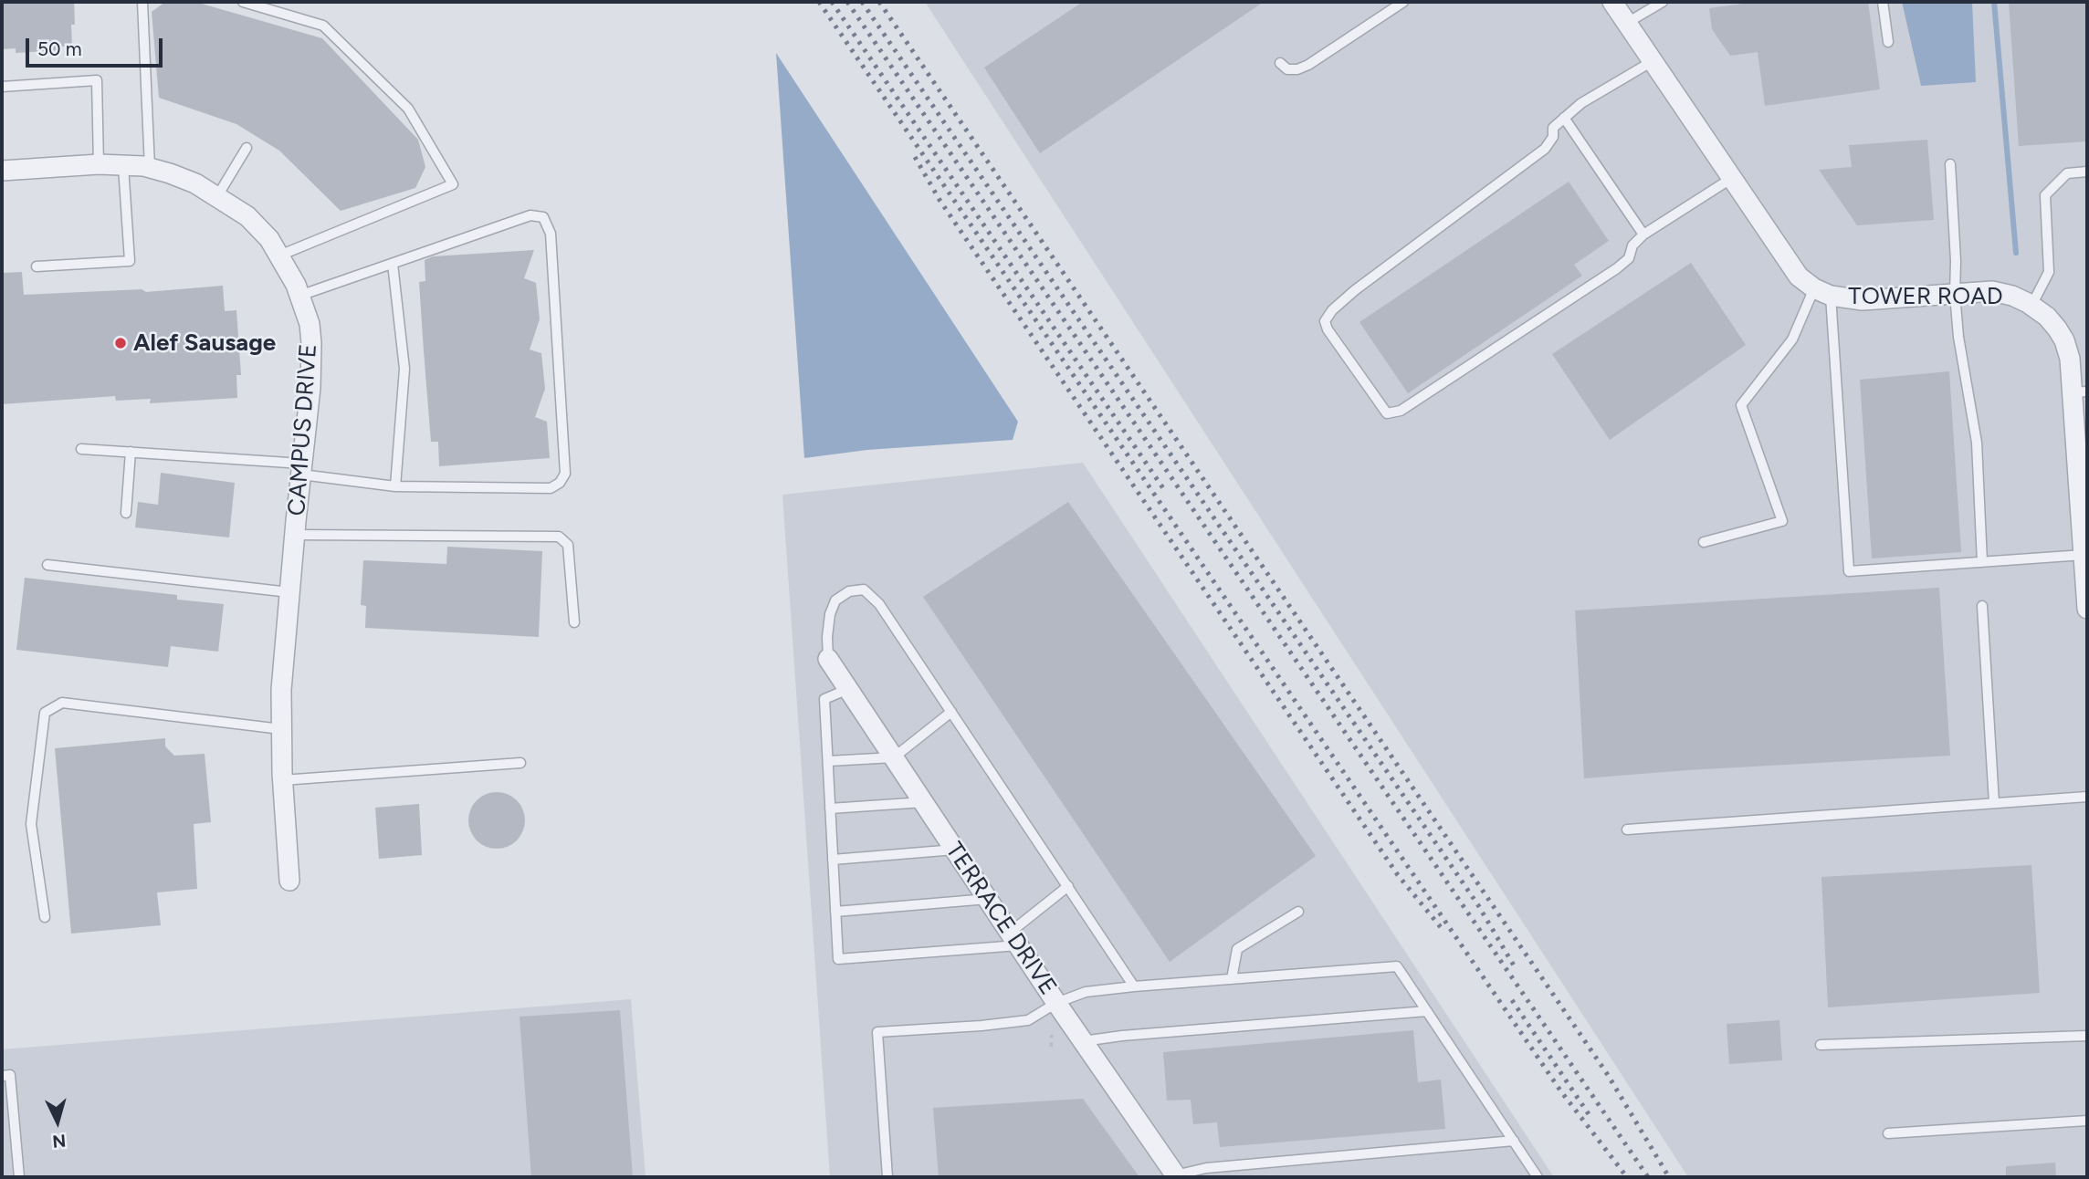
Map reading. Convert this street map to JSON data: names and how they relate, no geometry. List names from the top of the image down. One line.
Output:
{"streets":{"street":["TOWER ROAD","CAMPUS DRIVE","TERRACE DRIVE"]},"places":["Alef Sausage"],"scale_bar":"50 m","north":"bottom"}
